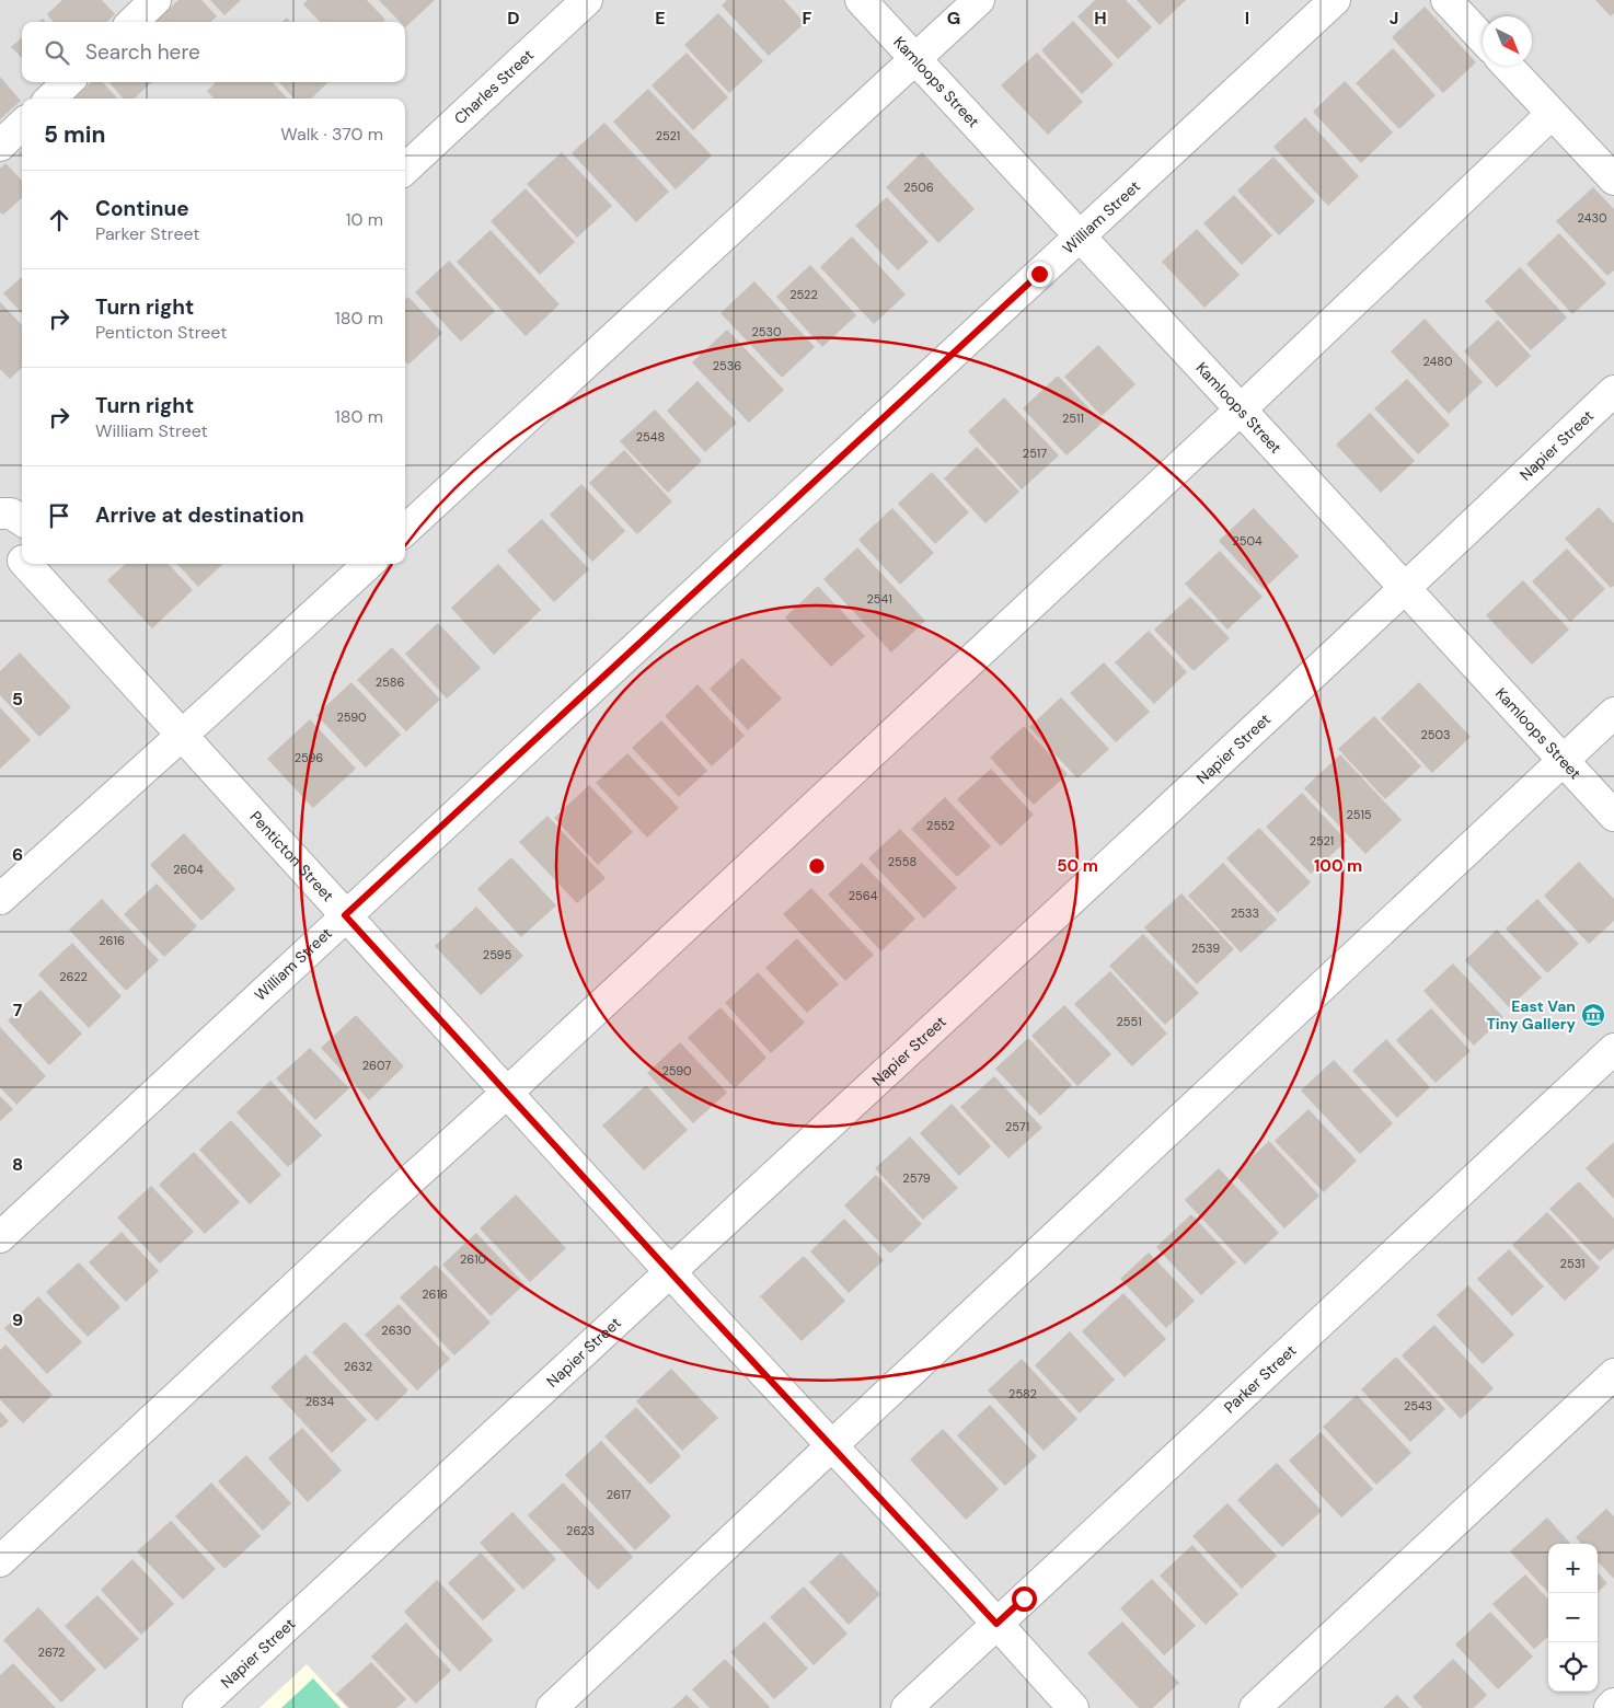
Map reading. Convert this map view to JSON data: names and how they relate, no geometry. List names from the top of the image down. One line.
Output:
{"streets":{"street":["Kamloops Street","Charles Street","William Street","Napier Street","Penticton Street","Parker Street"]},"crossings":[["Kamloops Street","William Street"],["Kamloops Street","Napier Street"],["William Street","Penticton Street"],["Napier Street","Penticton Street"],["Penticton Street","Parker Street"]],"places":{"museum":["East Van Tiny Gallery"]},"house_numbers":["2521","2506","2430","2522","2530","2480","2536","2511","2548","2517","2504","2541","2586","2590","2503","2596","2515","2552","2521","2558","2604","2564","2533","2616","2539","2595","2622","2551","2607","2590","2571","2579","2610","2531","2616","2630","2632","2582","2634","2543","2617","2623","2672"],"north":"bottom right","page":{"search":"Search here","heading":["5 min","Walk · 370 m"],"list":[["Continue","Parker Street","10 m"],["Turn right","Penticton Street","180 m"],["Turn right","William Street","180 m"],"Arrive at destination"],"map_buttons":["+","−"]},"grid":{"columns":["D","E","F","G","H","I","J"],"rows":["5","6","7","8","9"]},"rings":["50 m","100 m"]}
